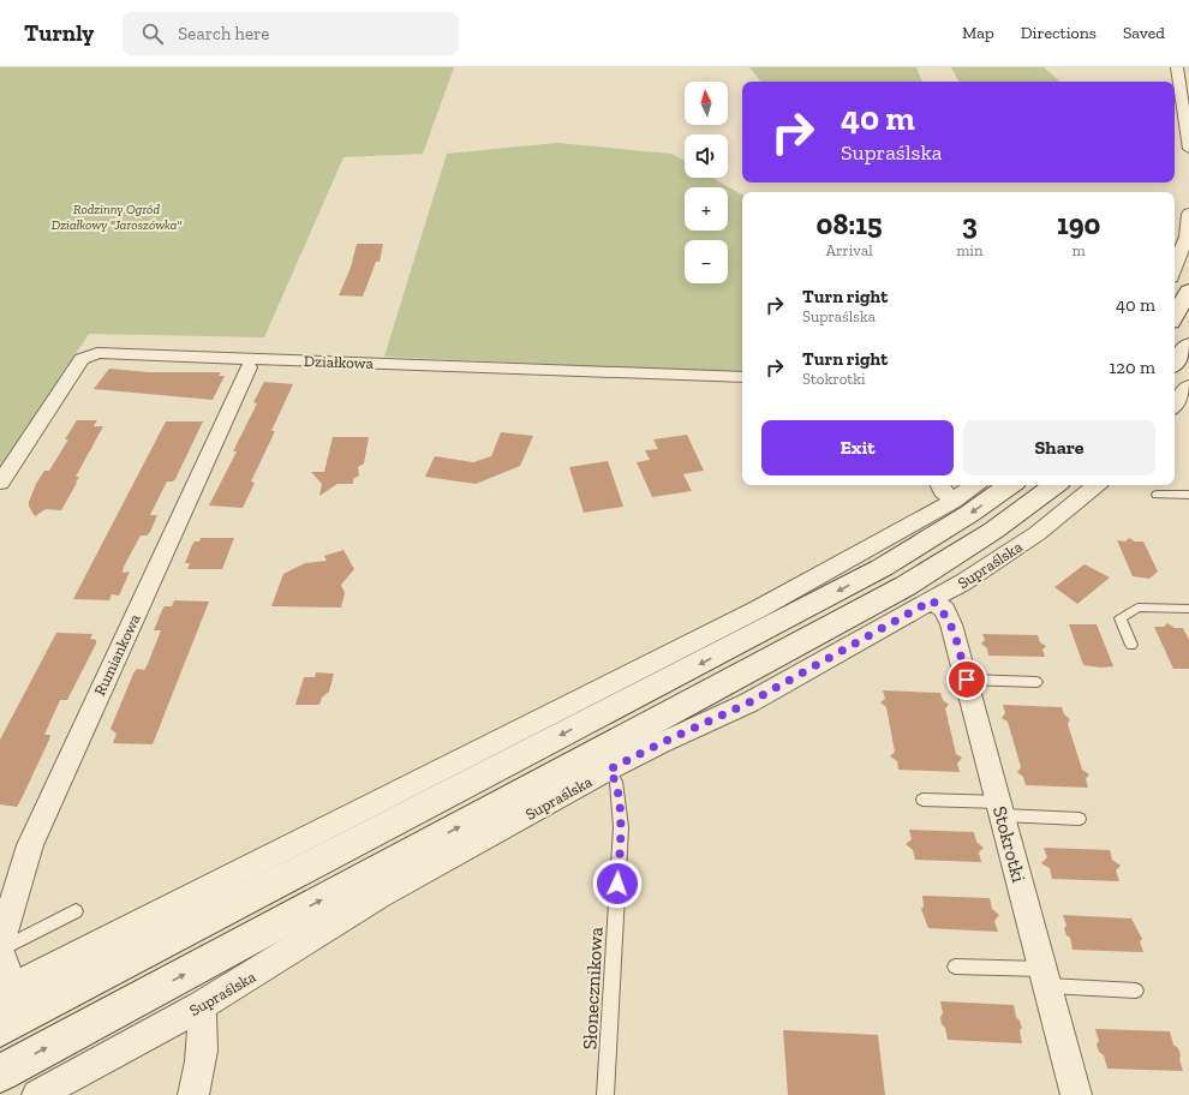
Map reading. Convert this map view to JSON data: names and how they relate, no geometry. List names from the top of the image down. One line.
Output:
{"streets":{"street":["Działkowa","Supraślska","Rumiankowa","Stokrotki"],"lane":["Słonecznikowa"]},"crossings":[["Supraślska","Stokrotki"],["Supraślska","Słonecznikowa"]],"parks":["Rodzinny Ogród Działkowy \"Jaroszówka\""],"north":"top","page":{"header":"Turnly","search":"Search here","nav":["Map","Directions","Saved"],"map_buttons":["+","−"],"turn":["40 m","Supraślska"],"eta":["08:15","Arrival","3","min","190","m"],"list":[{"name":"Turn right","note":"Supraślska","value":"40 m"},{"name":"Turn right","note":"Stokrotki","value":"120 m"}],"buttons":["Exit","Share"]}}
